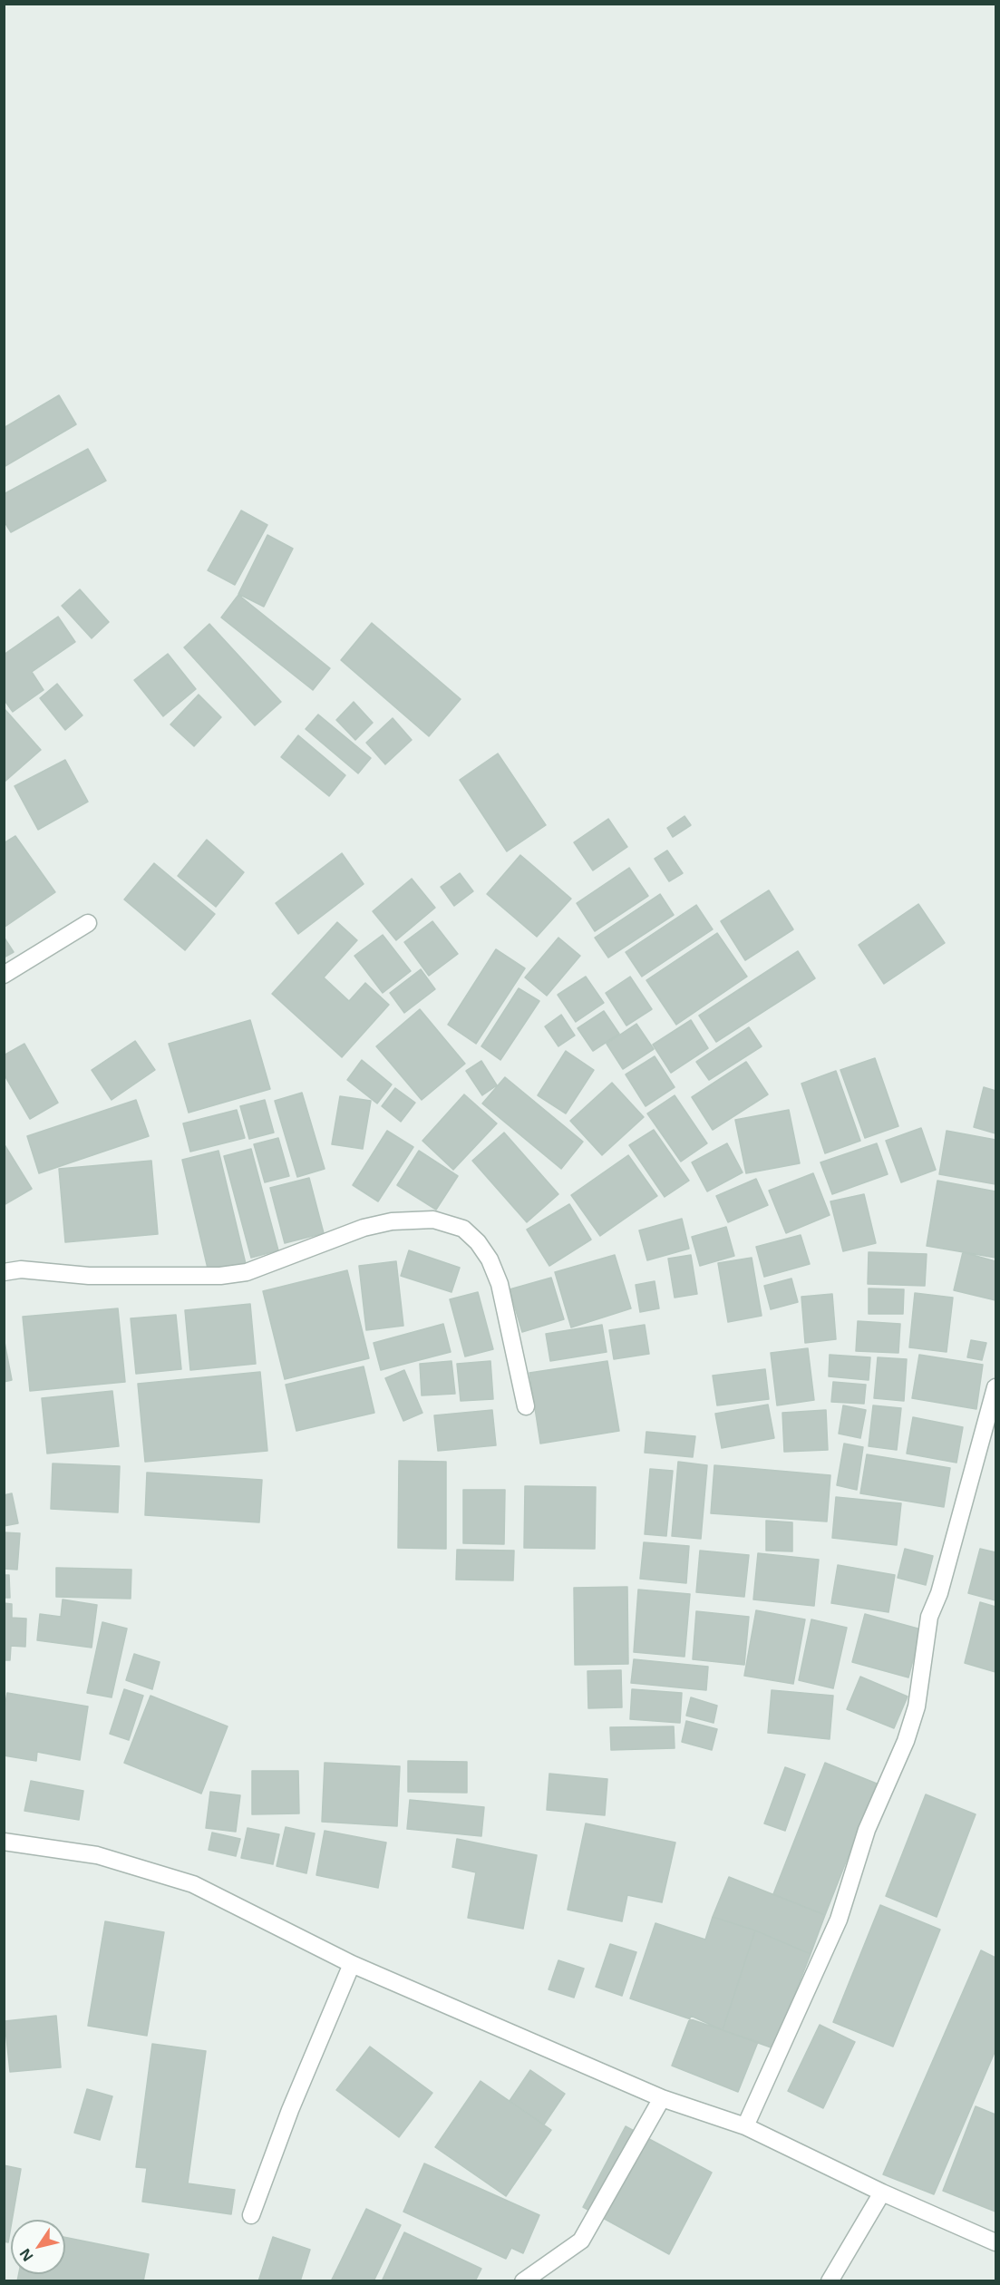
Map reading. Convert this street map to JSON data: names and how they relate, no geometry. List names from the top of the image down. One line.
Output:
{"north":"bottom left"}
